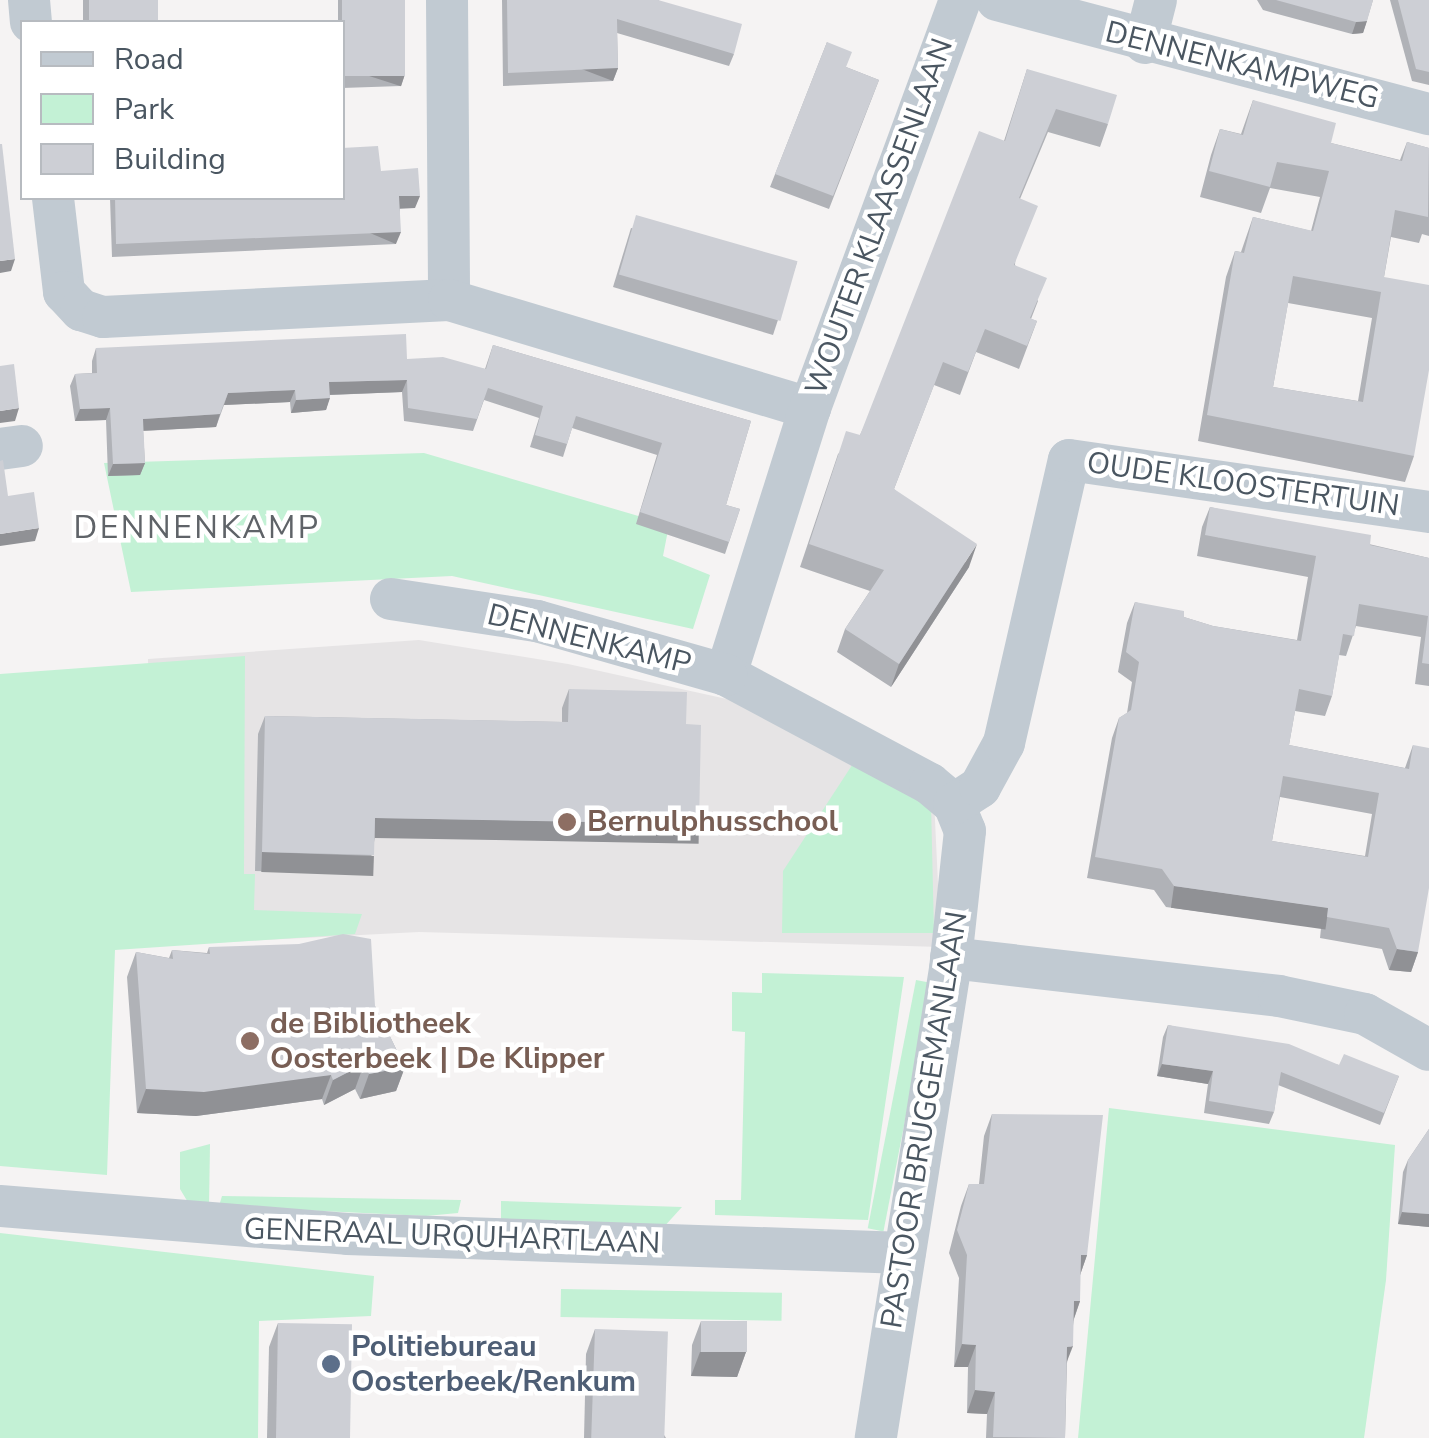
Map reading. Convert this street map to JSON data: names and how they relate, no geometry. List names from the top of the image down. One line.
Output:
{"streets":{"street":["DENNENKAMPWEG","WOUTER KLAASSENLAAN","OUDE KLOOSTERTUIN","DENNENKAMP","PASTOOR BRUGGEMANLAAN","GENERAAL URQUHARTLAAN"]},"crossings":[["OUDE KLOOSTERTUIN","DENNENKAMP"],["OUDE KLOOSTERTUIN","PASTOOR BRUGGEMANLAAN"],["DENNENKAMP","PASTOOR BRUGGEMANLAAN"],["PASTOOR BRUGGEMANLAAN","GENERAAL URQUHARTLAAN"]],"districts":["DENNENKAMP"],"places":["Bernulphusschool","de Bibliotheek Oosterbeek | De Klipper","Politiebureau Oosterbeek/Renkum"],"legend":["Road","Park","Building"]}
